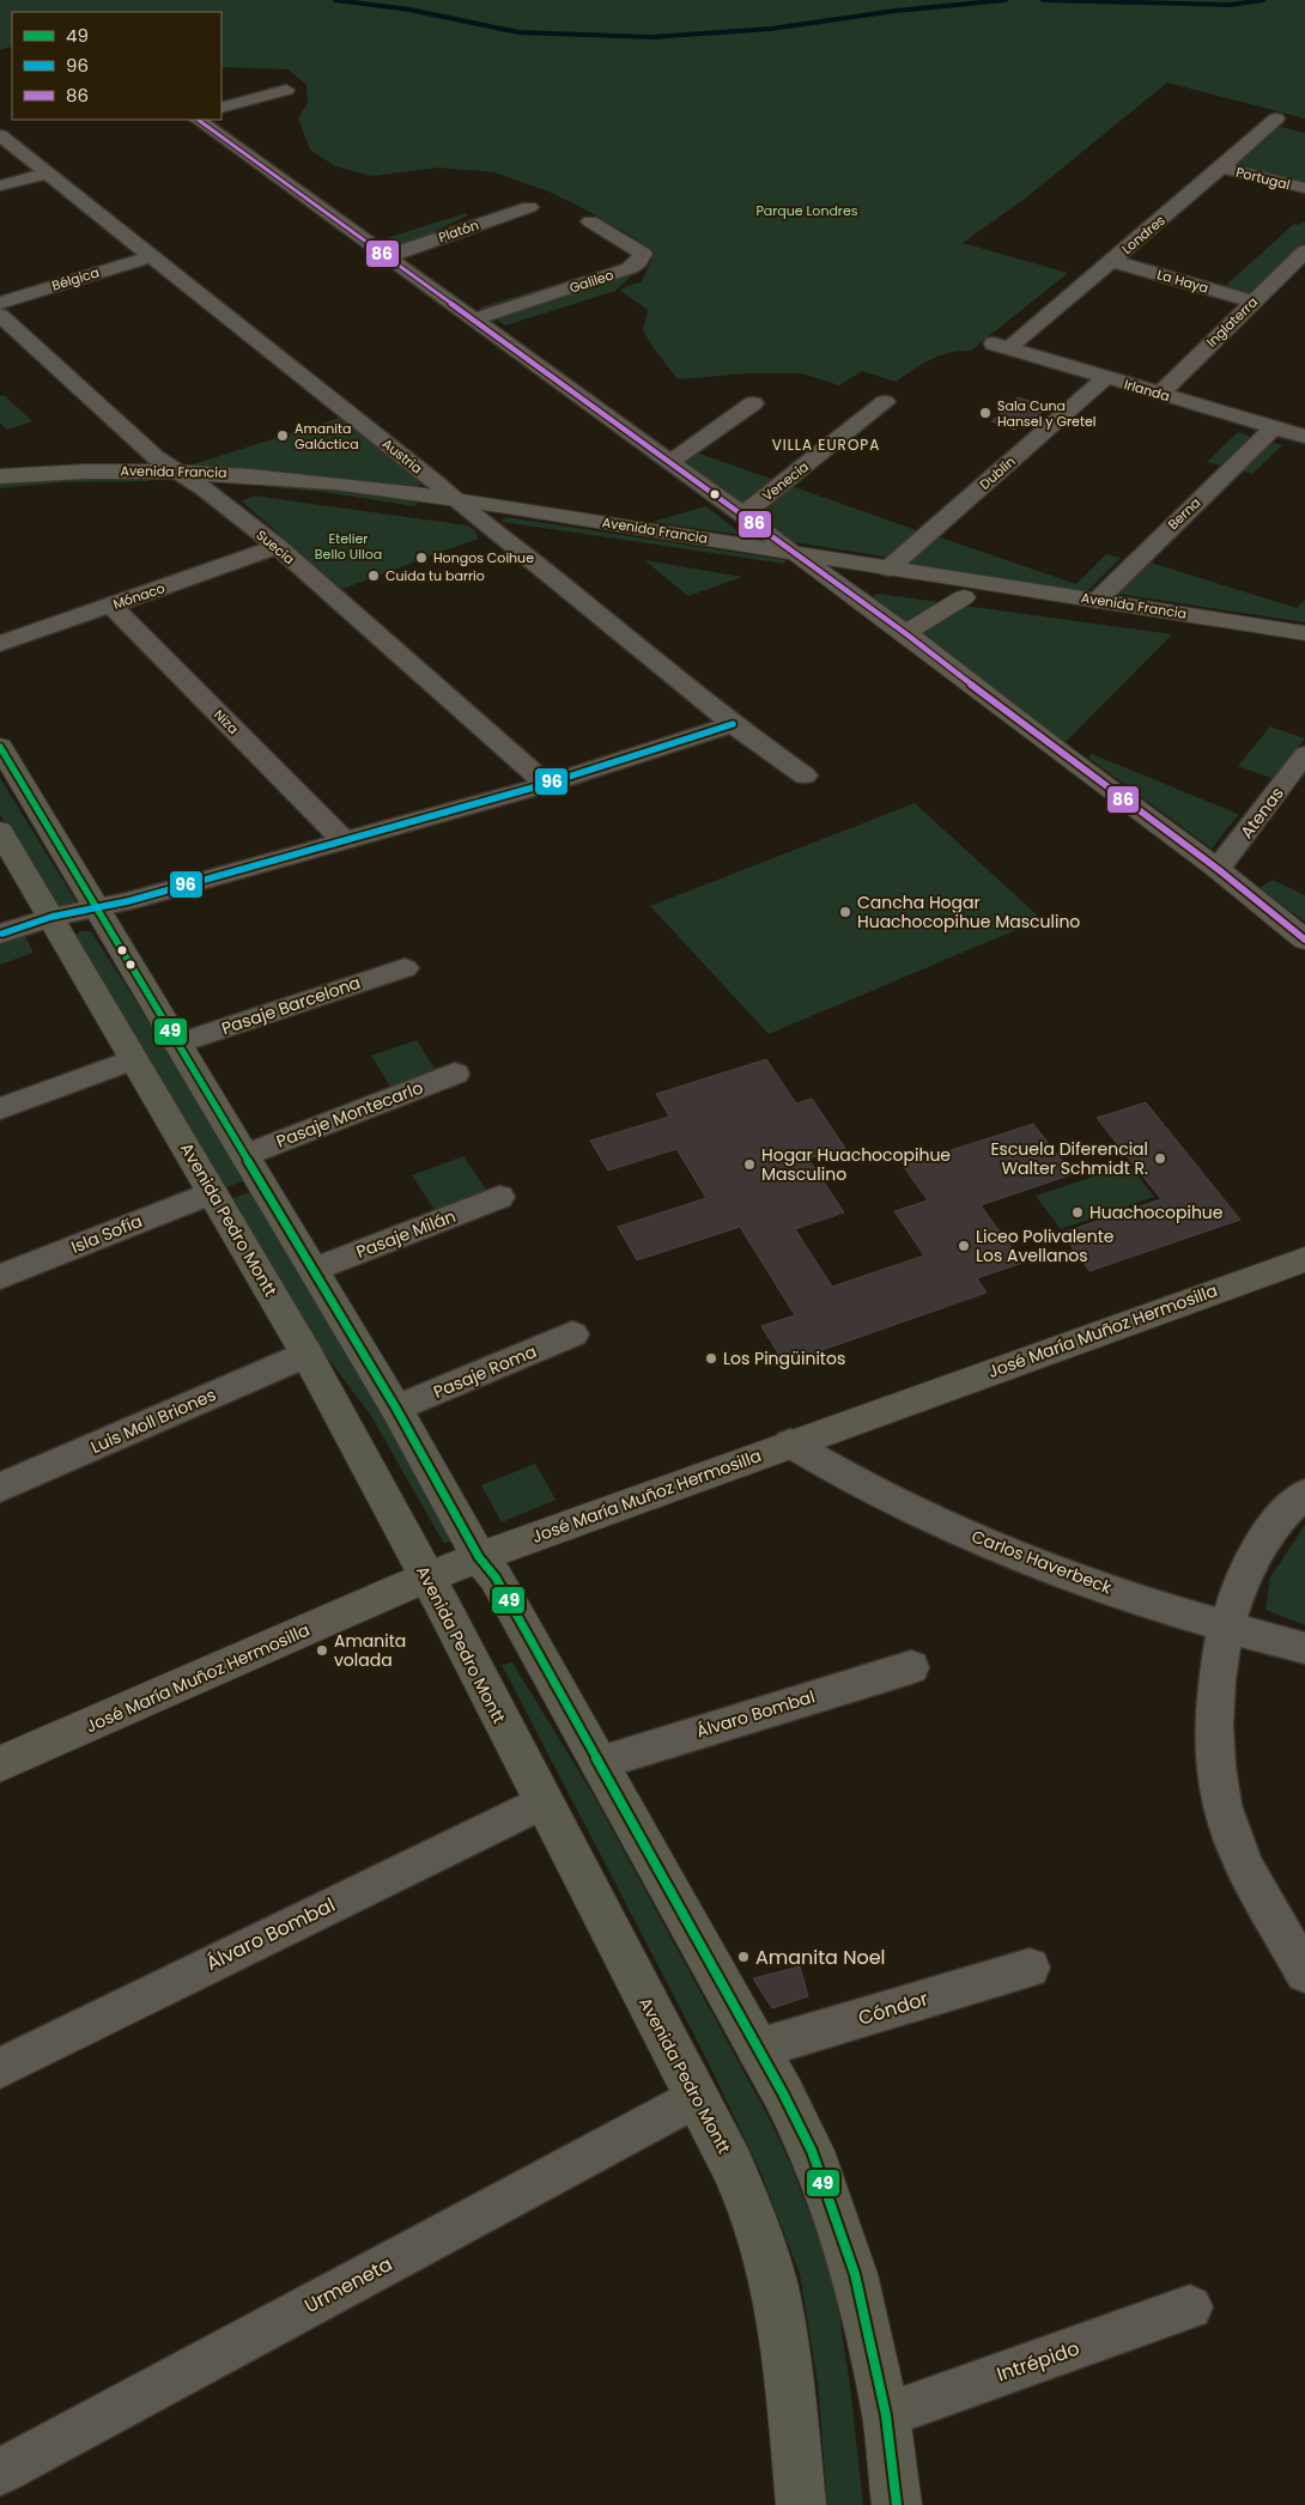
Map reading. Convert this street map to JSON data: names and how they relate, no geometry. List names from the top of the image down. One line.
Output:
{"streets":{"main road":["Avenida Francia","Avenida Pedro Montt","José María Muñoz Hermosilla"],"street":["Portugal","Platón","Londres","Bélgica","Galileo","La Haya","Inglaterra","Irlanda","Austria","Dublín","Venecia","Berna","Suecia","Mónaco","Niza","Atenas","Pasaje Barcelona","Pasaje Montecarlo","Isla Sofía","Pasaje Milán","Pasaje Roma","Luis Moll Briones","Carlos Haverbeck","Álvaro Bombal","Cóndor","Urmeneta","Intrépido"]},"crossings":[["Portugal","Londres"],["Londres","La Haya"],["Londres","Irlanda"],["Bélgica","Austria"],["La Haya","Inglaterra"],["Inglaterra","Irlanda"],["Irlanda","Dublín"],["Irlanda","Berna"],["Austria","Avenida Francia"],["Avenida Francia","Dublín"],["Avenida Francia","Berna"],["Avenida Francia","Suecia"],["Suecia","Mónaco"],["Mónaco","Niza"],["Avenida Pedro Montt","Isla Sofía"],["Avenida Pedro Montt","José María Muñoz Hermosilla"],["Avenida Pedro Montt","Luis Moll Briones"],["Avenida Pedro Montt","Álvaro Bombal"],["Avenida Pedro Montt","Urmeneta"],["José María Muñoz Hermosilla","Carlos Haverbeck"]],"districts":["VILLA EUROPA"],"parks":["Parque Londres","Etelier Bello Ulloa"],"places":["Sala Cuna Hansel y Gretel","Amanita Galáctica","Hongos Coihue","Cuida tu barrio","Cancha Hogar Huachocopihue Masculino","Escuela Diferencial Walter Schmidt R.","Hogar Huachocopihue Masculino","Huachocopihue","Liceo Polivalente Los Avellanos","Los Pingüinitos","Amanita volada","Amanita Noel"],"lines":["transit line 86","transit line 96","transit line 49"],"legend":["49","96","86"]}
